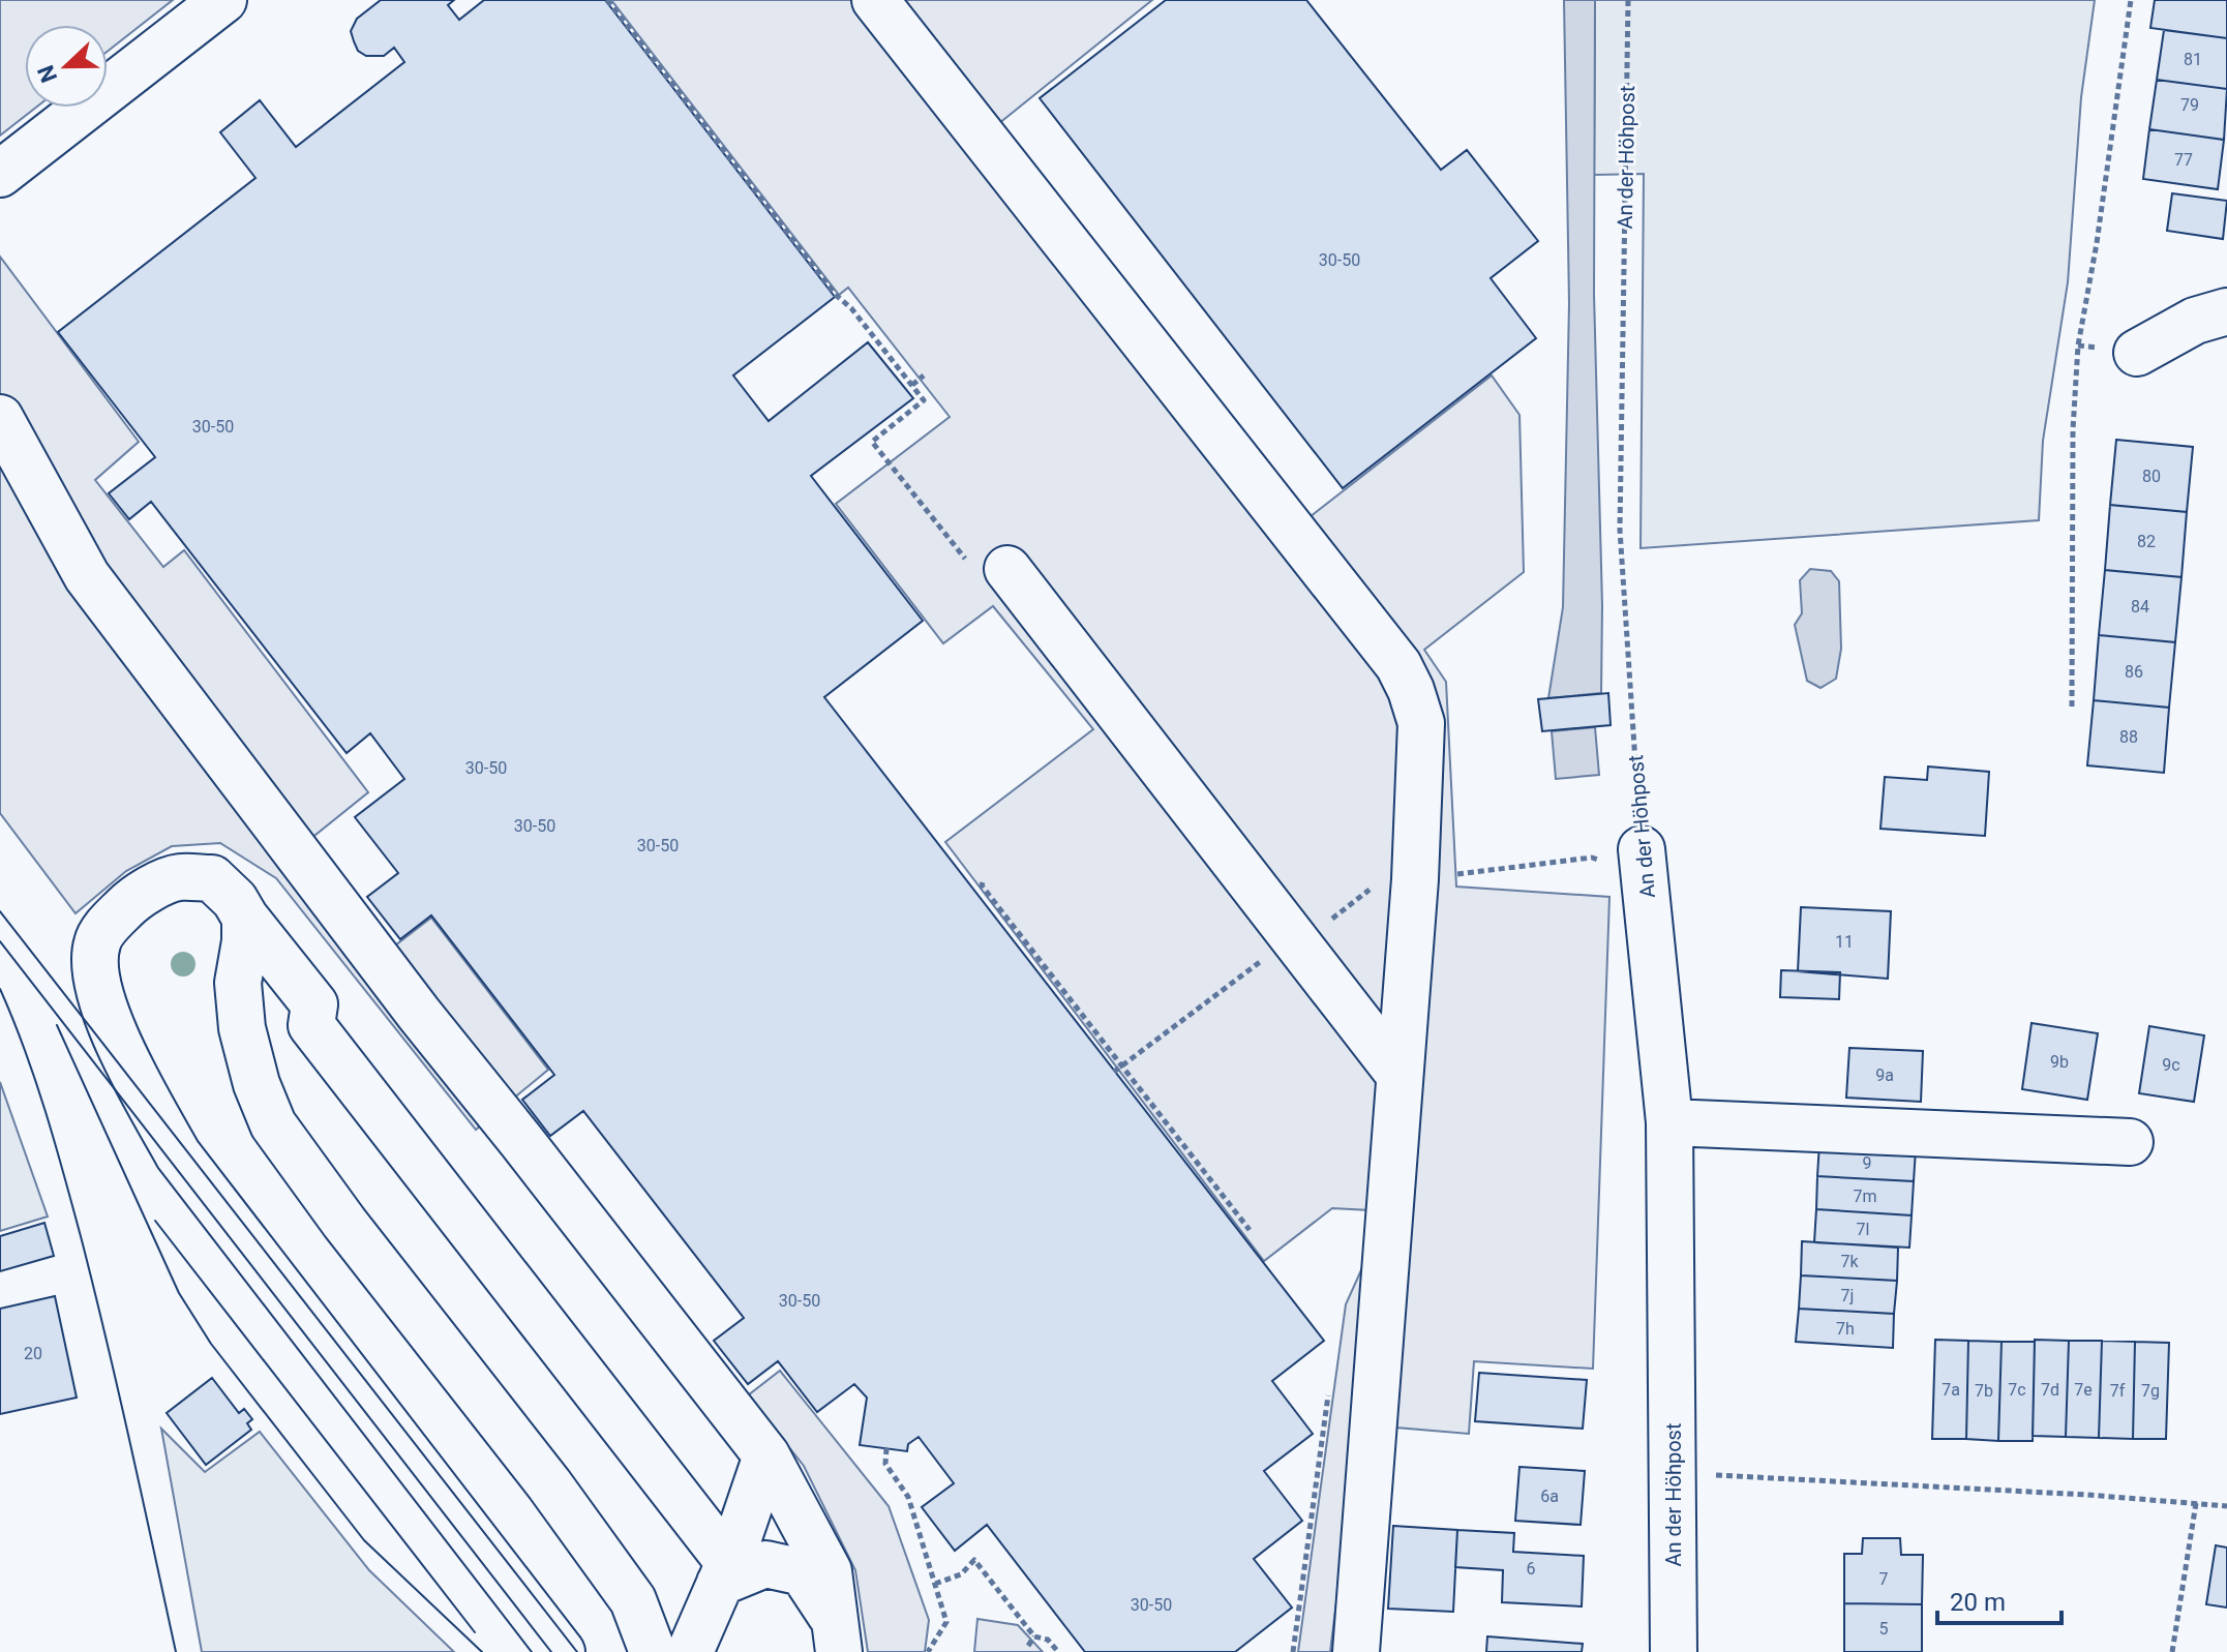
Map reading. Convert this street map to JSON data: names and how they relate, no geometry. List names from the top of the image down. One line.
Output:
{"streets":{"street":["An der Höhpost"]},"house_numbers":["81","79","77","30-50","30-50","80","82","84","86","88","30-50","30-50","30-50","11","9b","9c","9a","9","7m","7l","7k","7j","30-50","7h","20","7a","7c","7d","7e","7b","7f","7g","6a","6","7","30-50","5"],"scale_bar":"20 m","north":"left"}
